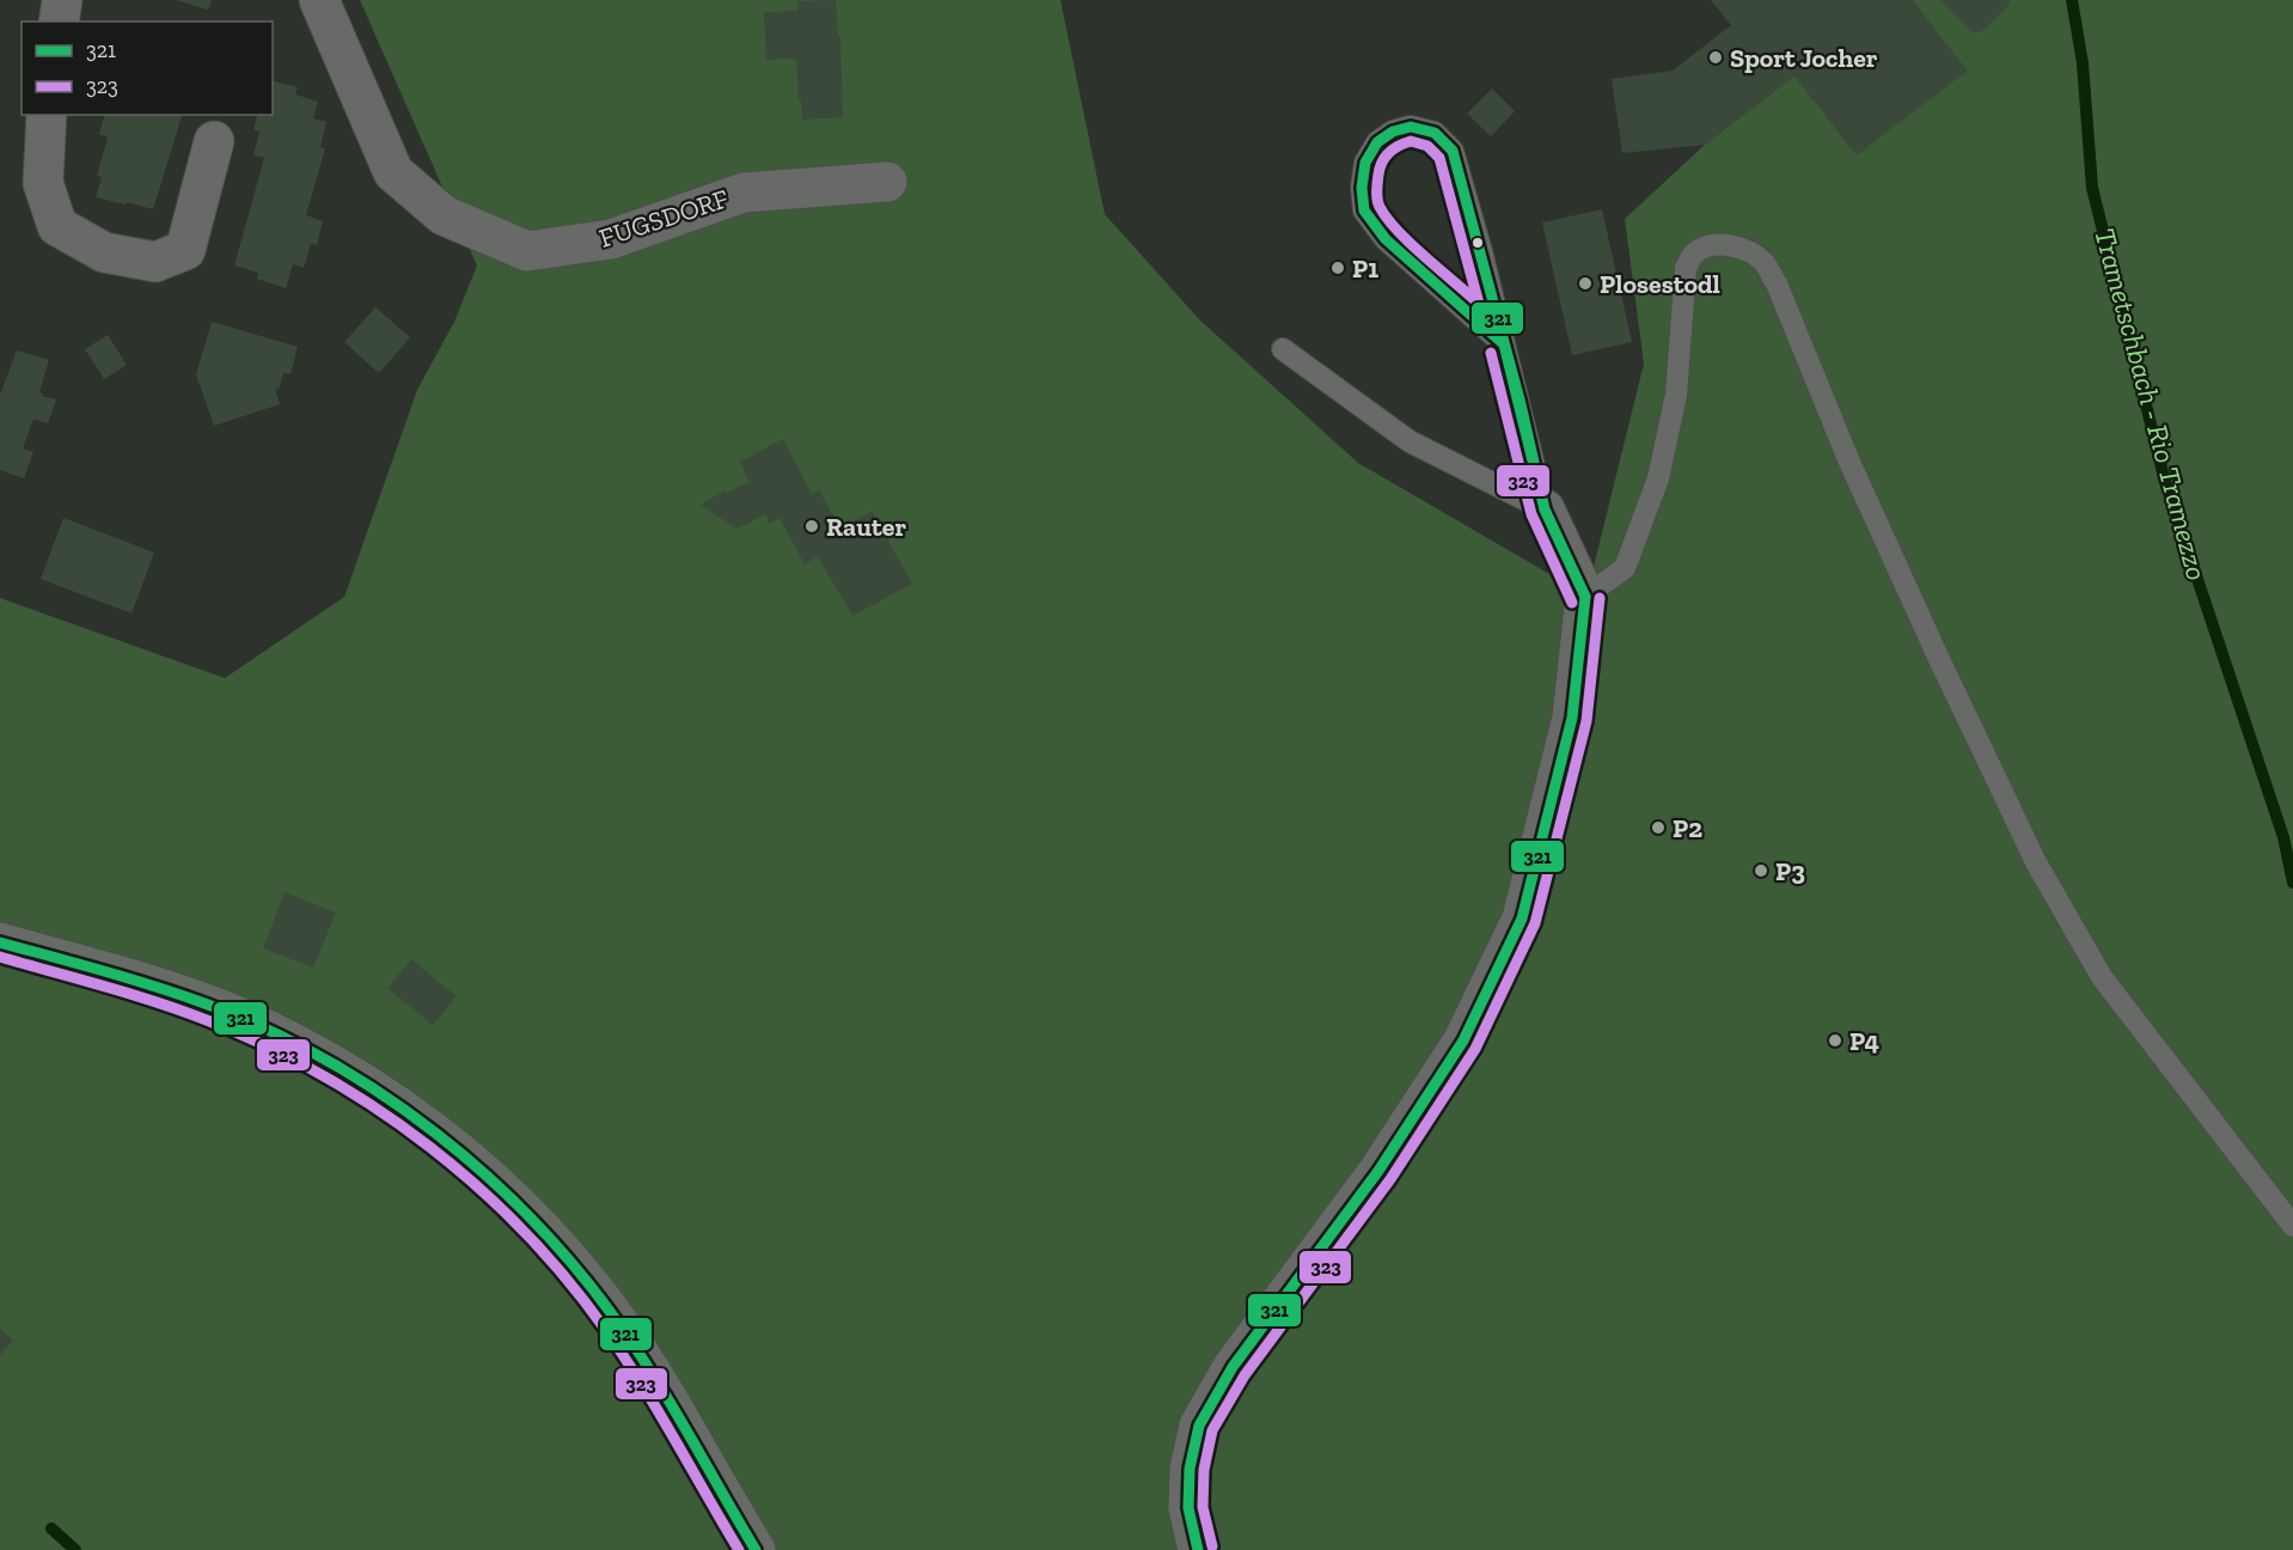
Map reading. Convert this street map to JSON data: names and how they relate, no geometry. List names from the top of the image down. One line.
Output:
{"streets":{"street":["FUGSDORF"]},"water":["Trametschbach - Rio Tramezzo"],"places":["Sport Jocher","P1","Plosestodl","Rauter","P2","P3","P4"],"lines":["transit line 321","transit line 323"],"legend":["321","323"]}
